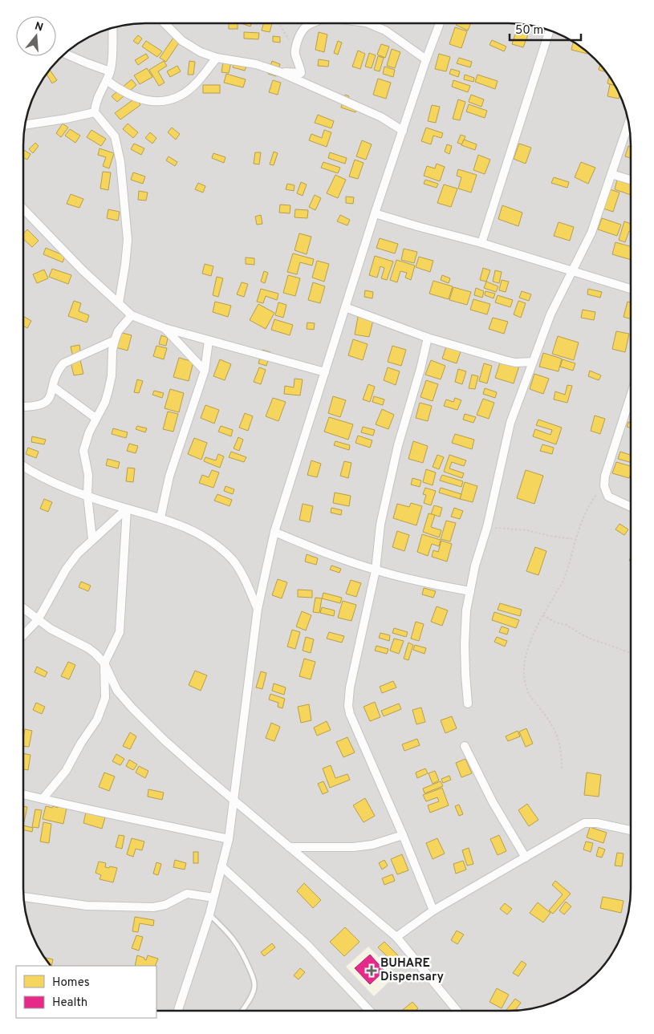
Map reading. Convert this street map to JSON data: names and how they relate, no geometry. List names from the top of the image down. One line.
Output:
{"places":{"health":["BUHARE Dispensary"]},"legend":["Homes","Health"],"scale_bar":"50 m","north":"top"}
